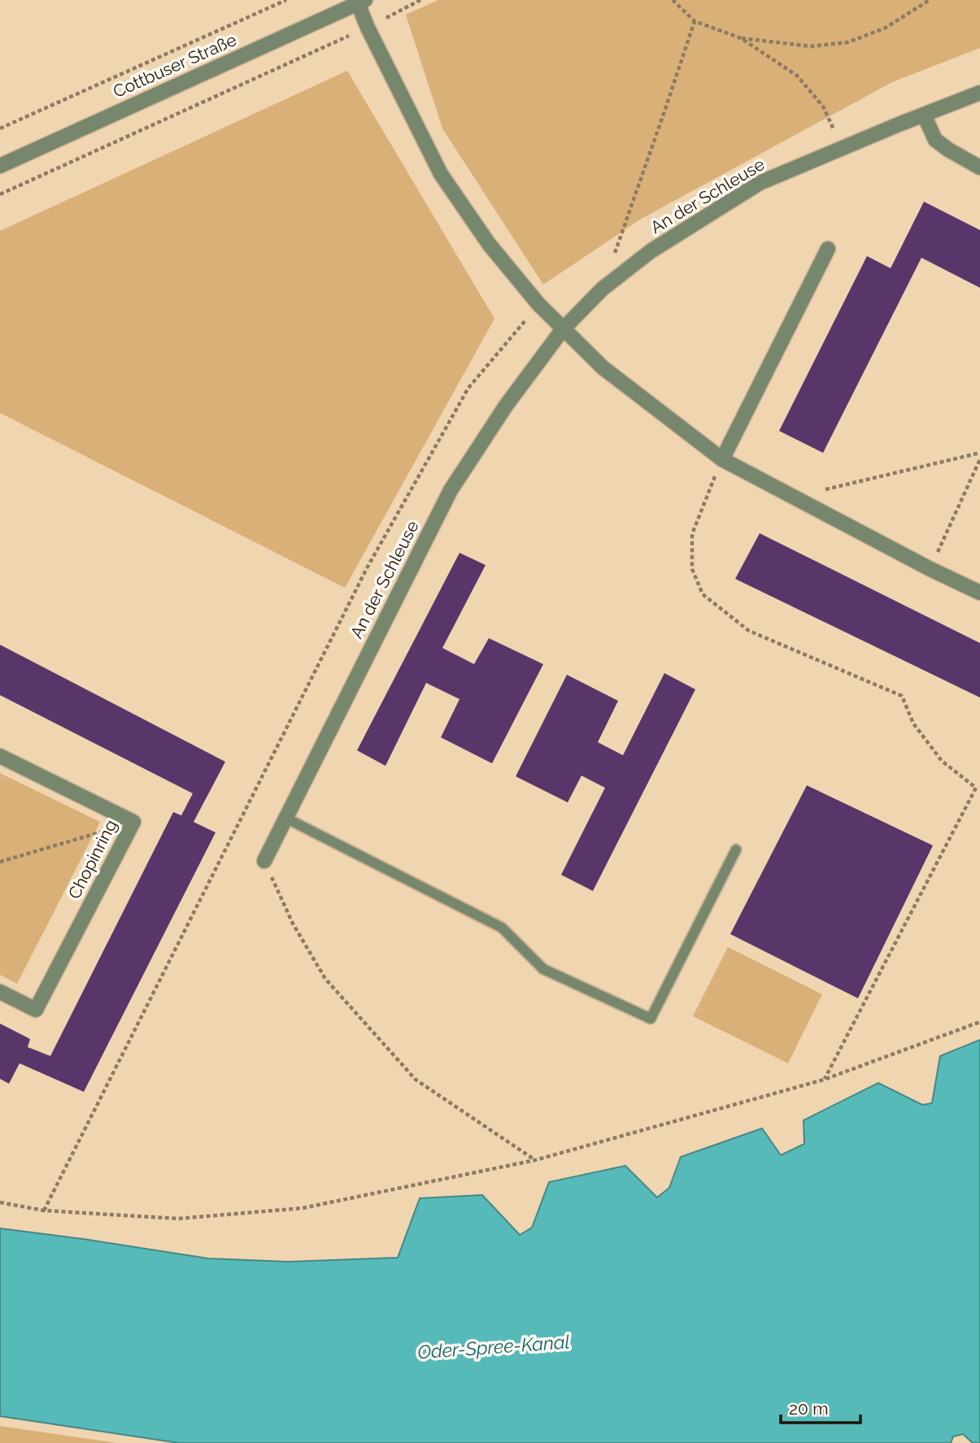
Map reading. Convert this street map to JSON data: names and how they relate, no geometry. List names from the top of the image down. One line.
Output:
{"streets":{"street":["Cottbuser Straße","An der Schleuse","Chopinring"]},"water":["Oder-Spree-Kanal"],"scale_bar":"20 m"}
